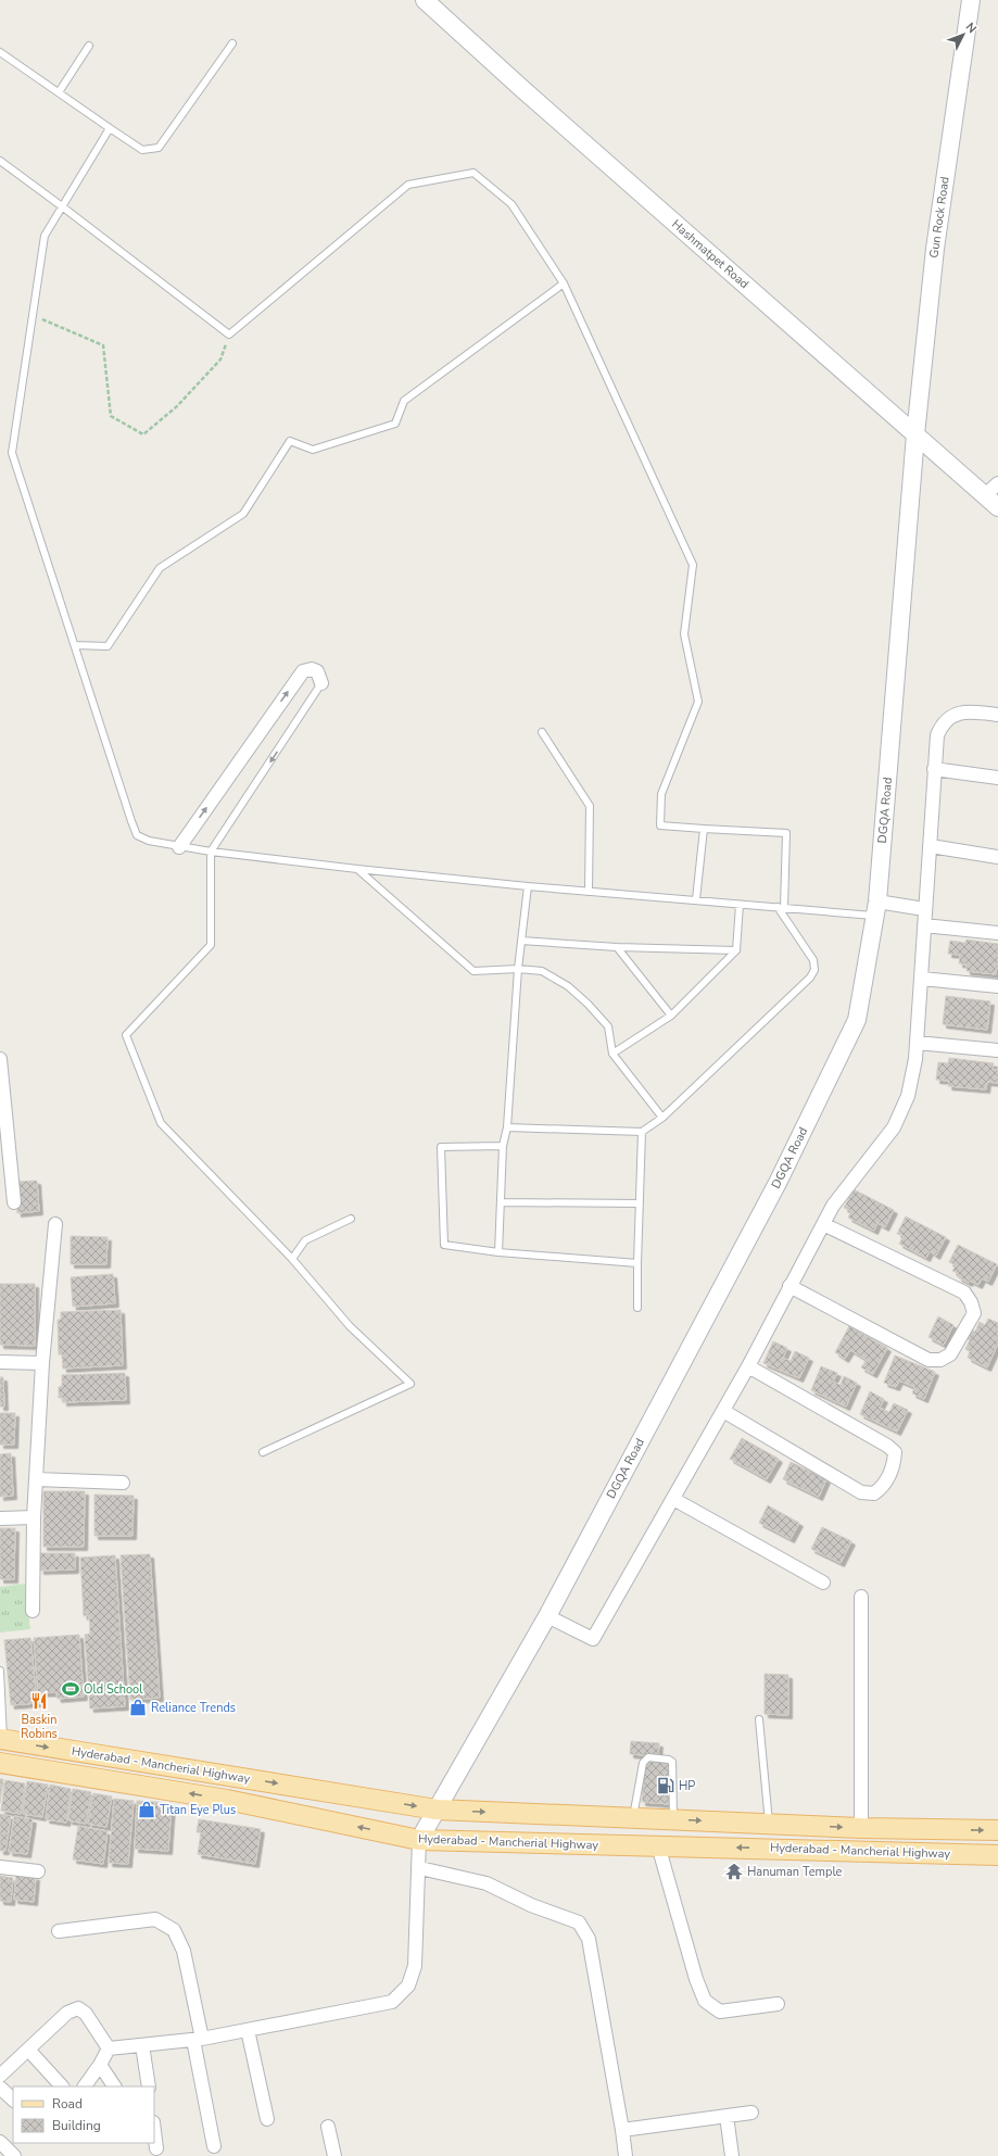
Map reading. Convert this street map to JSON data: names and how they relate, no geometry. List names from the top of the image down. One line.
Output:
{"streets":{"main road":["Gun Rock Road","Hashmatpet Road","DGQA Road","Hyderabad - Mancherial Highway"]},"crossings":[["Gun Rock Road","Hashmatpet Road"],["Gun Rock Road","DGQA Road"],["Hashmatpet Road","DGQA Road"],["DGQA Road","Hyderabad - Mancherial Highway"]],"places":{"sports":["Old School"],"restaurant":["Baskin Robins"],"shop":["Reliance Trends","Titan Eye Plus"],"fuel station":["HP"],"temple":["Hanuman Temple"]},"legend":["Road","Building"],"north":"top right"}
